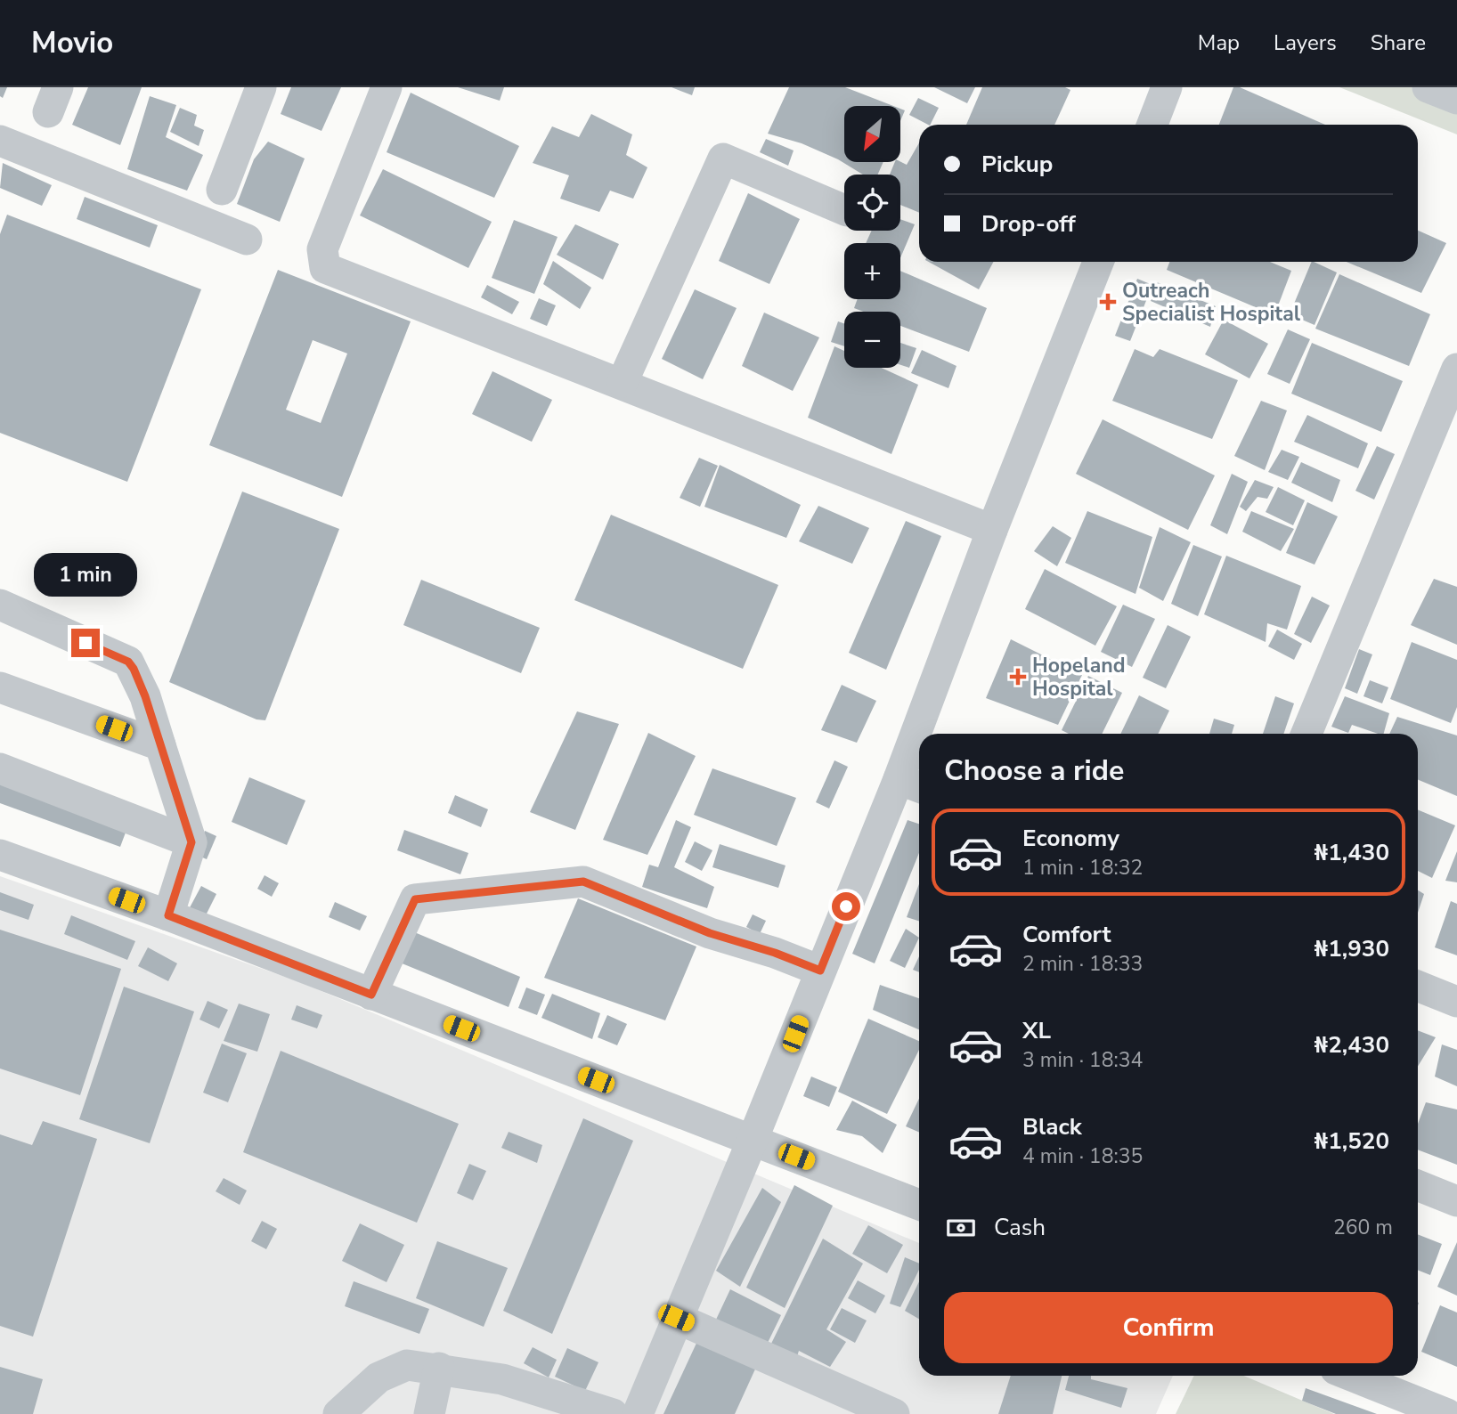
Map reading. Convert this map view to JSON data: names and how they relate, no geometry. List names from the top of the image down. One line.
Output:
{"places":{"health":["Outreach Specialist Hospital","Hopeland Hospital"]},"north":"bottom left","page":{"header":"Movio","nav":["Map","Layers","Share"],"map_buttons":["+","−"],"banner":["Pickup","Drop-off"],"bubble":"1 min","heading":"Choose a ride","list":[{"name":"Economy","note":"1 min · 18:32","value":"₦1,430"},{"name":"Comfort","note":"2 min · 18:33","value":"₦1,930"},{"name":"XL","note":"3 min · 18:34","value":"₦2,430"},{"name":"Black","note":"4 min · 18:35","value":"₦1,520"}],"pay":["Cash","260 m"],"buttons":"Confirm"}}
